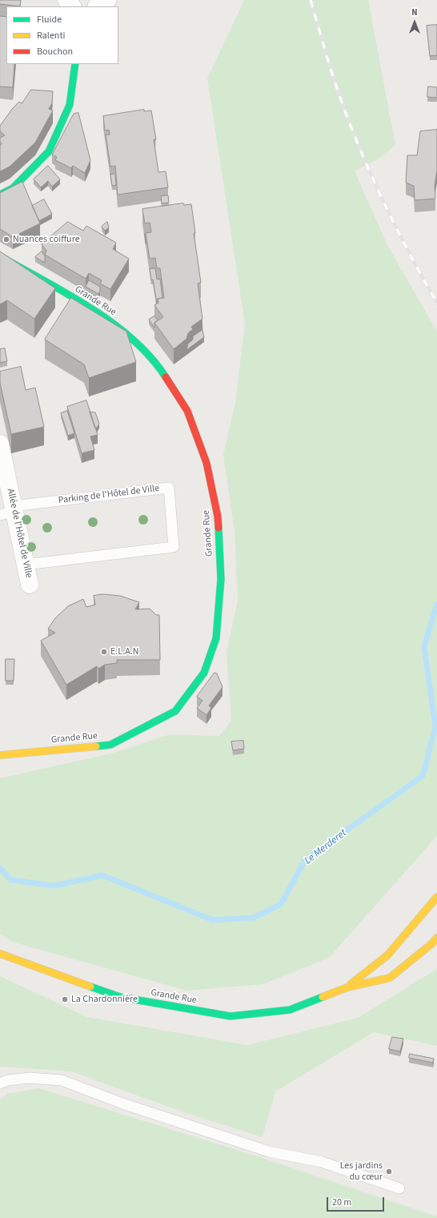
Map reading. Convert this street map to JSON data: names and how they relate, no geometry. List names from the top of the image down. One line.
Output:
{"streets":{"street":["Grande Rue","Allée de l'Hôtel de Ville"],"lane":["Parking de l'Hôtel de Ville"]},"crossings":[["Parking de l'Hôtel de Ville","Allée de l'Hôtel de Ville"]],"water":["Le Merderet"],"places":["Nuances coiffure","E.L.A.N","La Chardonnière","Les jardins du cœur"],"legend":["Fluide","Ralenti","Bouchon"],"scale_bar":"20 m","north":"top"}
